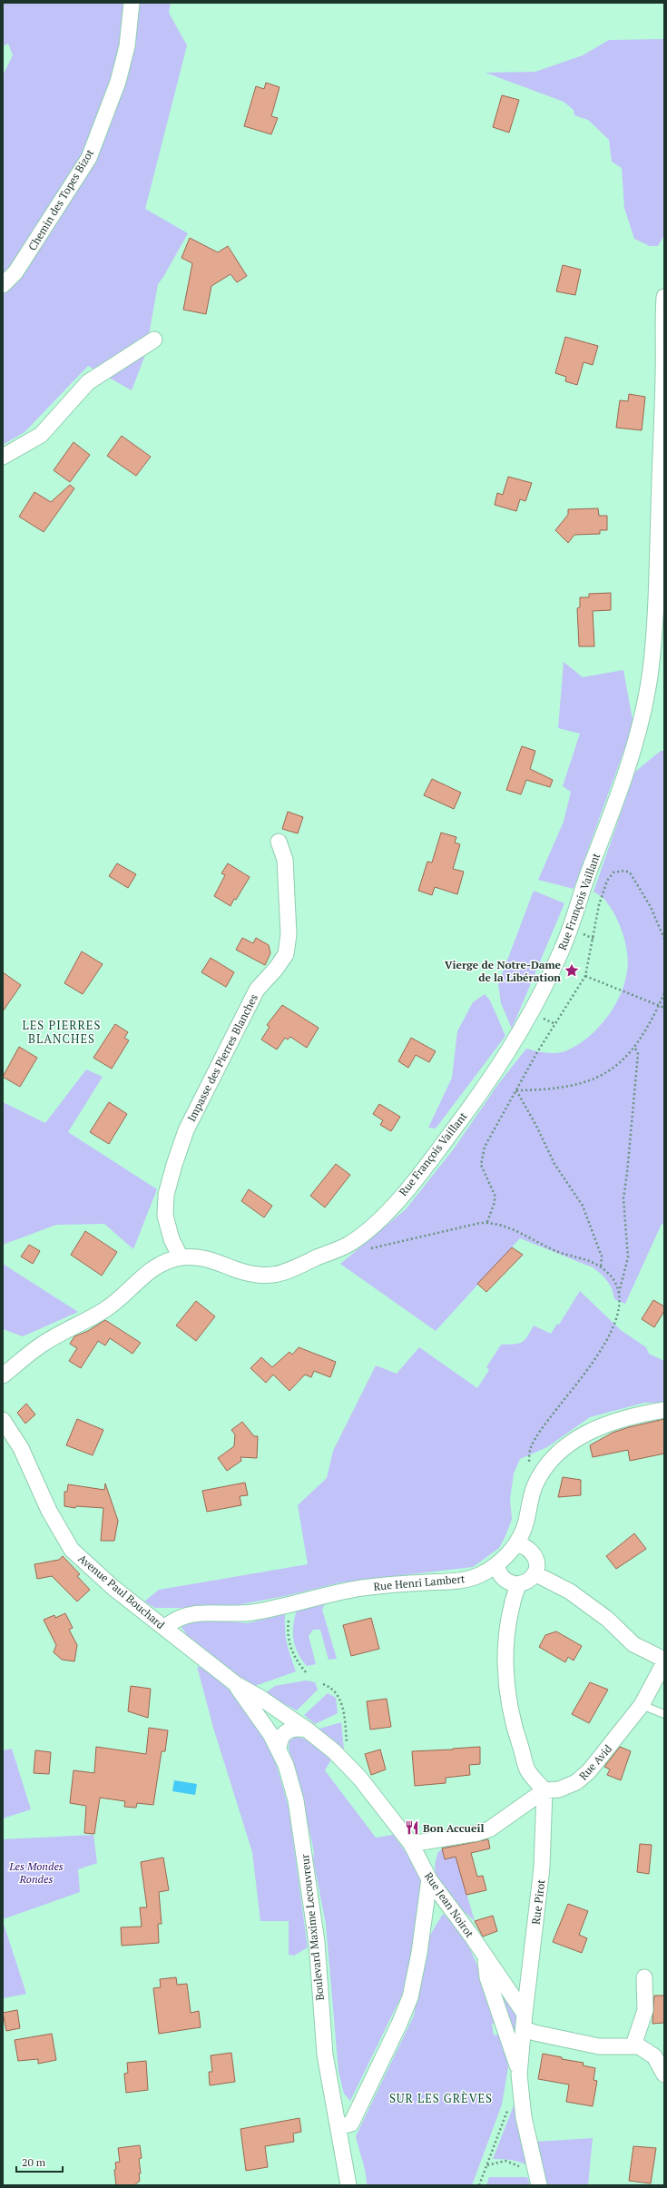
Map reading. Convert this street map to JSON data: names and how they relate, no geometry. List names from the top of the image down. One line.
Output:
{"streets":{"street":["Chemin des Topes Bizot","Rue François Vaillant","Impasse des Pierres Blanches","Rue Henri Lambert","Avenue Paul Bouchard","Rue Avid","Rue Pirot","Rue Jean Noirot","Boulevard Maxime Lecouvreur"]},"crossings":[["Rue François Vaillant","Impasse des Pierres Blanches"],["Rue Henri Lambert","Avenue Paul Bouchard"],["Avenue Paul Bouchard","Rue Jean Noirot"],["Avenue Paul Bouchard","Boulevard Maxime Lecouvreur"],["Rue Avid","Rue Pirot"],["Rue Avid","Rue Jean Noirot"],["Rue Pirot","Rue Jean Noirot"],["Rue Jean Noirot","Boulevard Maxime Lecouvreur"]],"districts":["LES PIERRES BLANCHES","SUR LES GRÈVES"],"parks":["Les Mondes Rondes"],"places":{"place":["Vierge de Notre-Dame de la Libération"],"restaurant":["Bon Accueil"]},"scale_bar":"20 m"}
